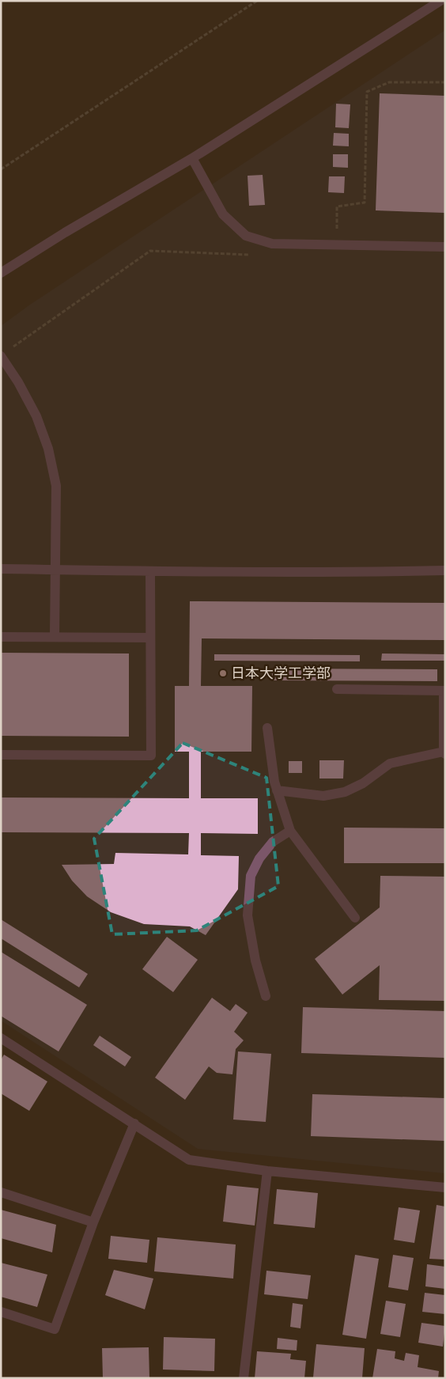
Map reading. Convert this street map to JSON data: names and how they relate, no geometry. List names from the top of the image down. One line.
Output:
{"places":["日本大学工学部"]}
